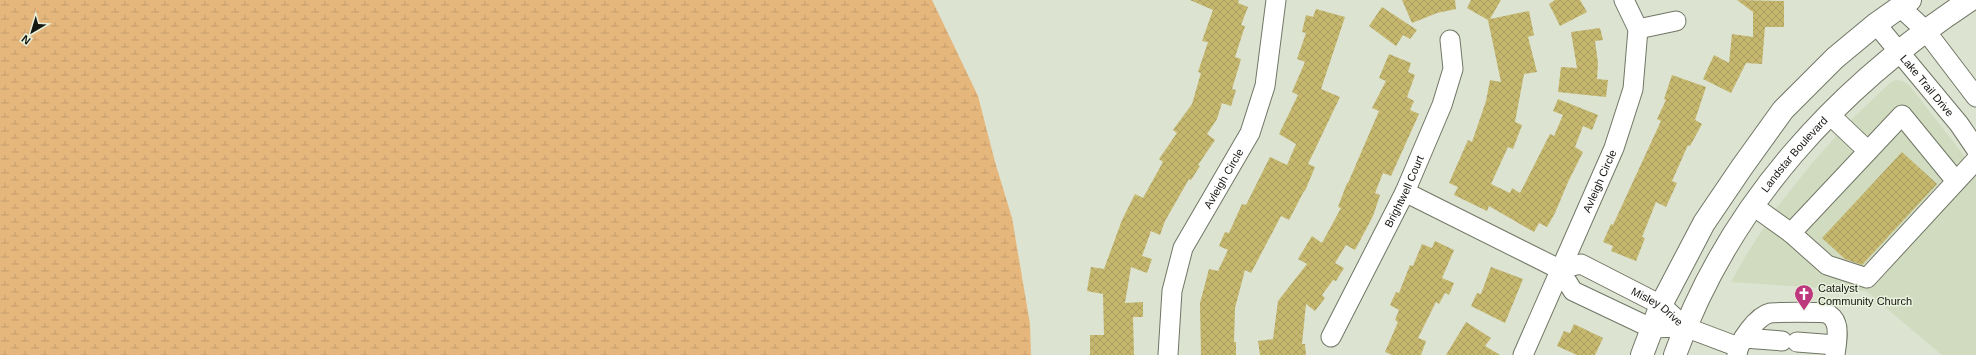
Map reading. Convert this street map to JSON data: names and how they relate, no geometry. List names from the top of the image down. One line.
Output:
{"streets":{"main road":["Landstar Boulevard"],"street":["Lake Trail Drive","Avleigh Circle","Brightwell Court","Misley Drive"]},"crossings":[["Lake Trail Drive","Landstar Boulevard"],["Landstar Boulevard","Misley Drive"],["Avleigh Circle","Misley Drive"]],"places":{"church":["Catalyst Community Church"]},"north":"bottom left"}
